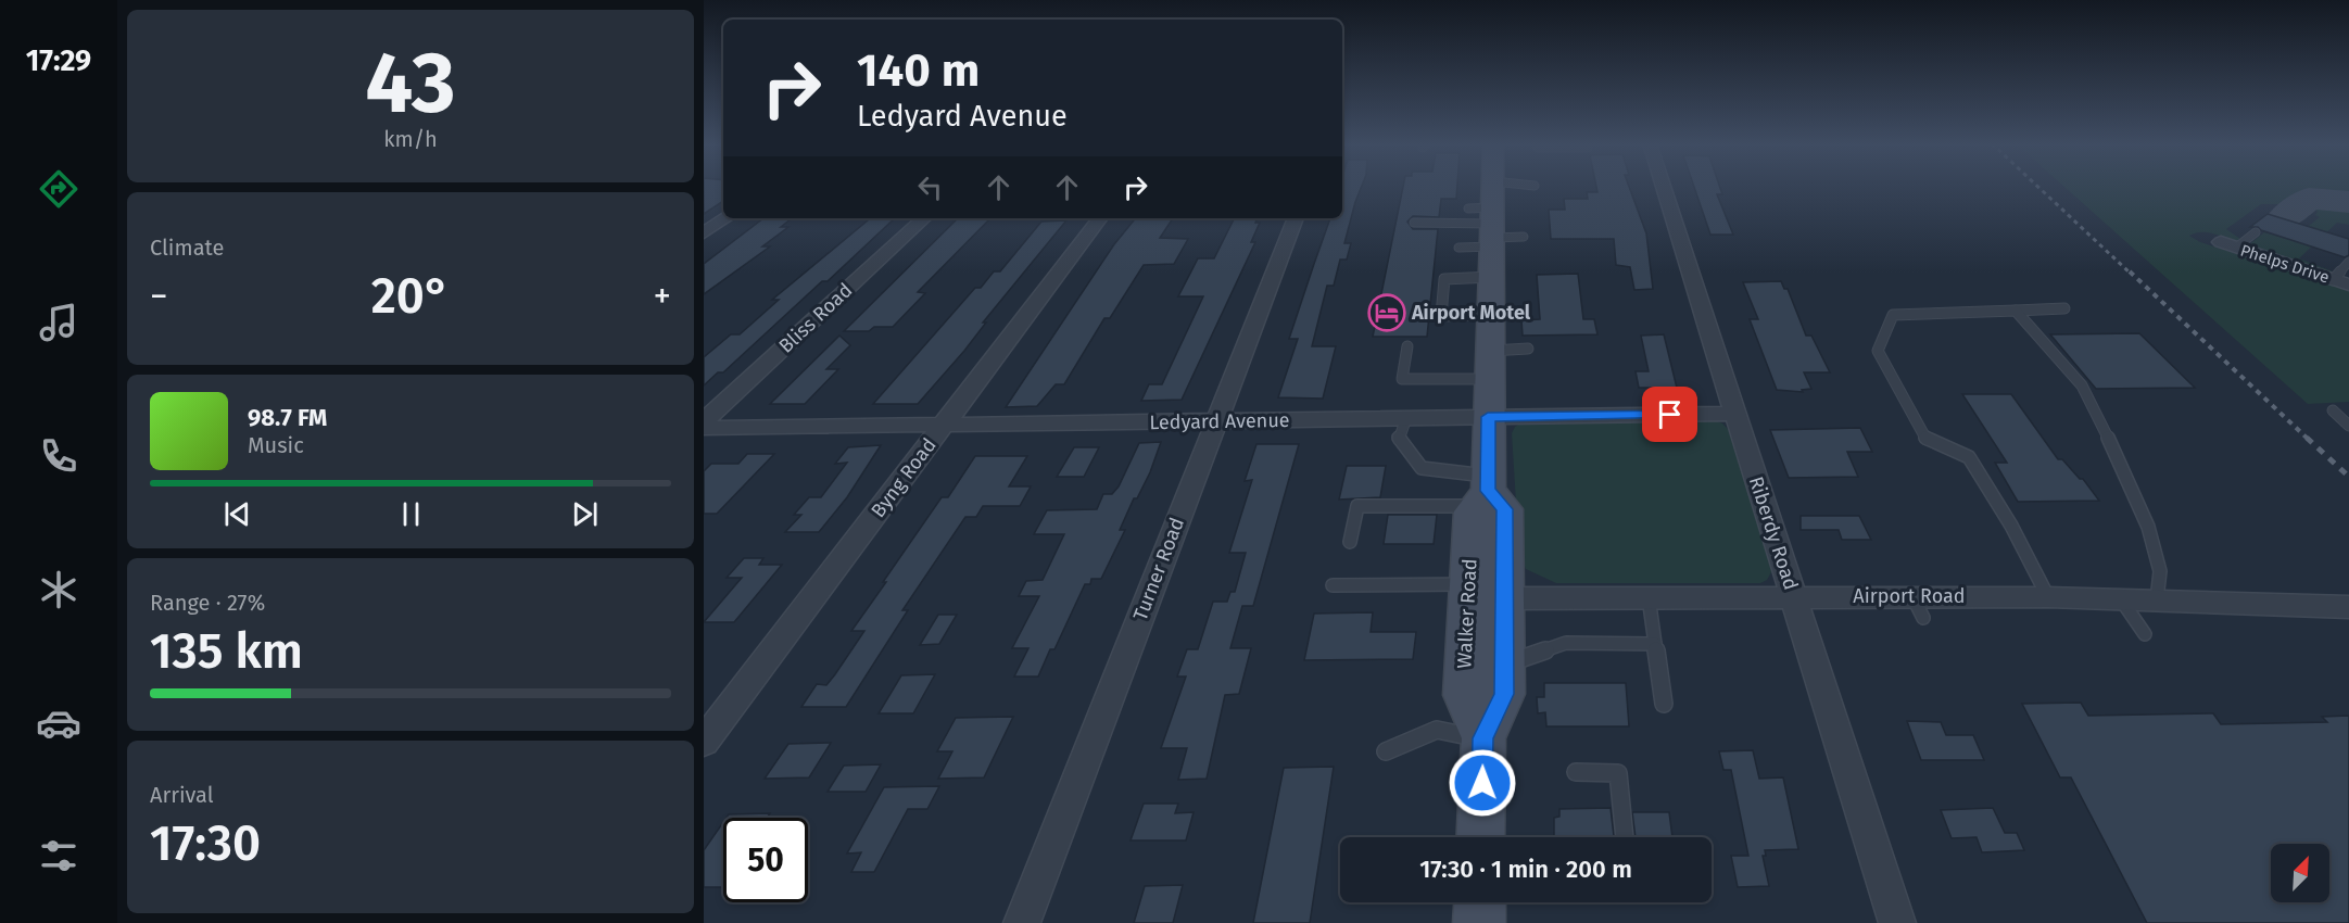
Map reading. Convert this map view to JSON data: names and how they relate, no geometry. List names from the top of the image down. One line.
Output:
{"streets":{"main road":["Walker Road"],"street":["Phelps Drive","Bliss Road","Ledyard Avenue","Byng Road","Riberdy Road","Turner Road","Airport Road"]},"crossings":[["Ledyard Avenue","Byng Road"],["Ledyard Avenue","Riberdy Road"],["Ledyard Avenue","Turner Road"],["Ledyard Avenue","Walker Road"],["Riberdy Road","Airport Road"],["Airport Road","Walker Road"]],"places":{"hotel":["Airport Motel"]},"north":"top right","page":{"tabs":"17:29","tile":[["43","km/h"],"Climate",["Range · 27%","135 km"],["Arrival","17:30"]],"turn":["140 m","Ledyard Avenue"],"heat":["−","20°","+"],"song":["98.7 FM","Music"],"limit":"50","trip":"17:30 · 1 min · 200 m"}}
